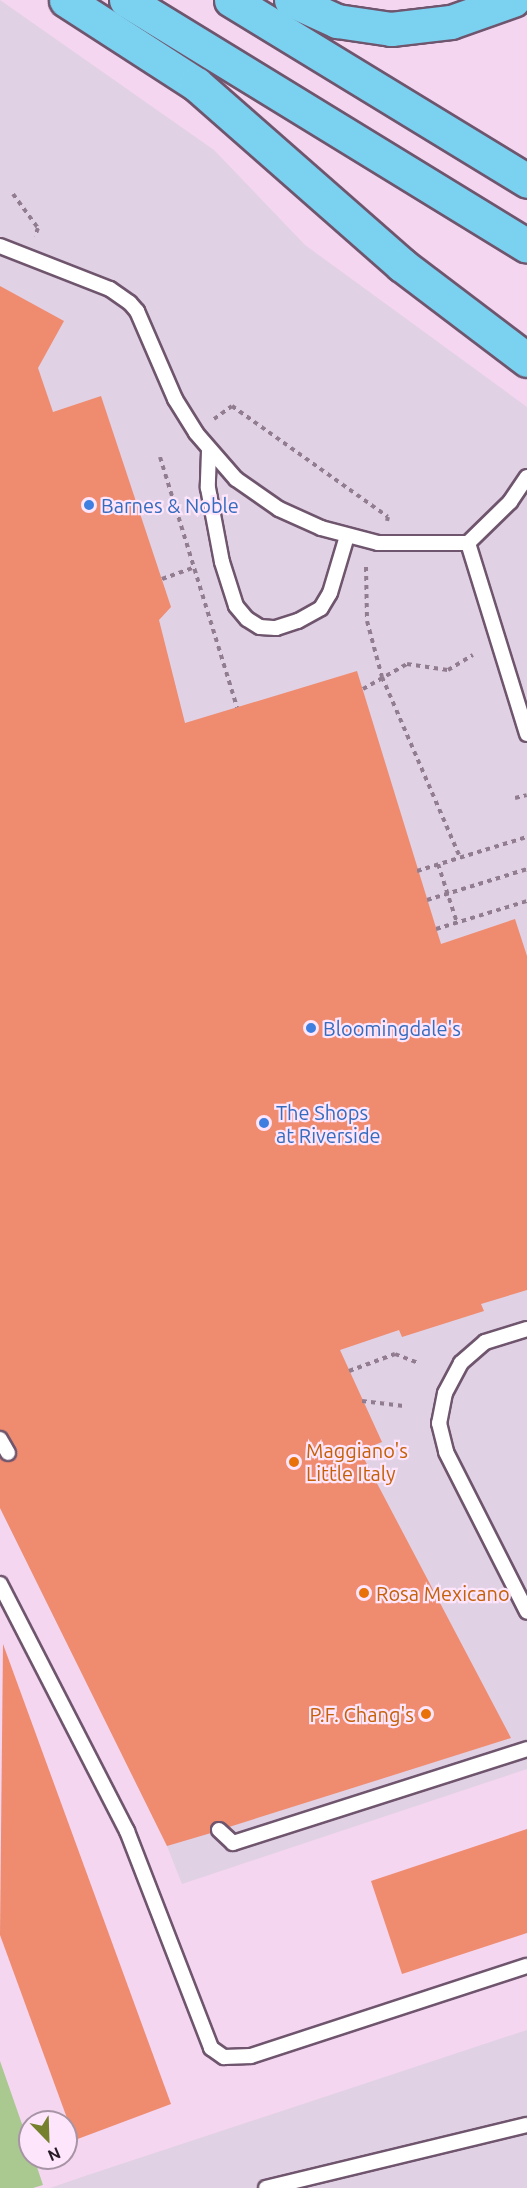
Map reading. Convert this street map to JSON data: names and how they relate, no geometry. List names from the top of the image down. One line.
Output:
{"places":["Barnes & Noble","Bloomingdale's","The Shops at Riverside","Maggiano's Little Italy","Rosa Mexicano","P.F. Chang's"],"north":"bottom right"}
